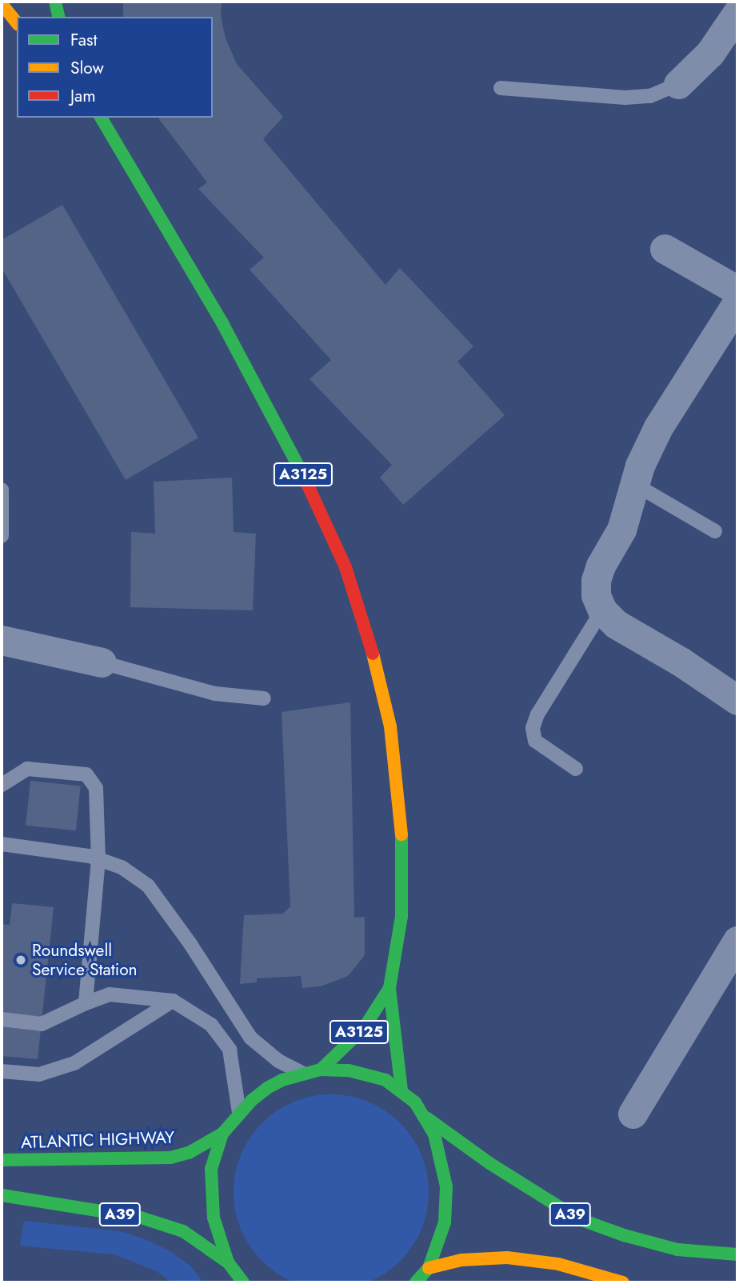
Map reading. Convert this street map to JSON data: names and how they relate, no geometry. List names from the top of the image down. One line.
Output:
{"streets":{"main road":["A3125","ATLANTIC HIGHWAY","A39"]},"places":["Roundswell Service Station"],"legend":["Fast","Slow","Jam"]}
